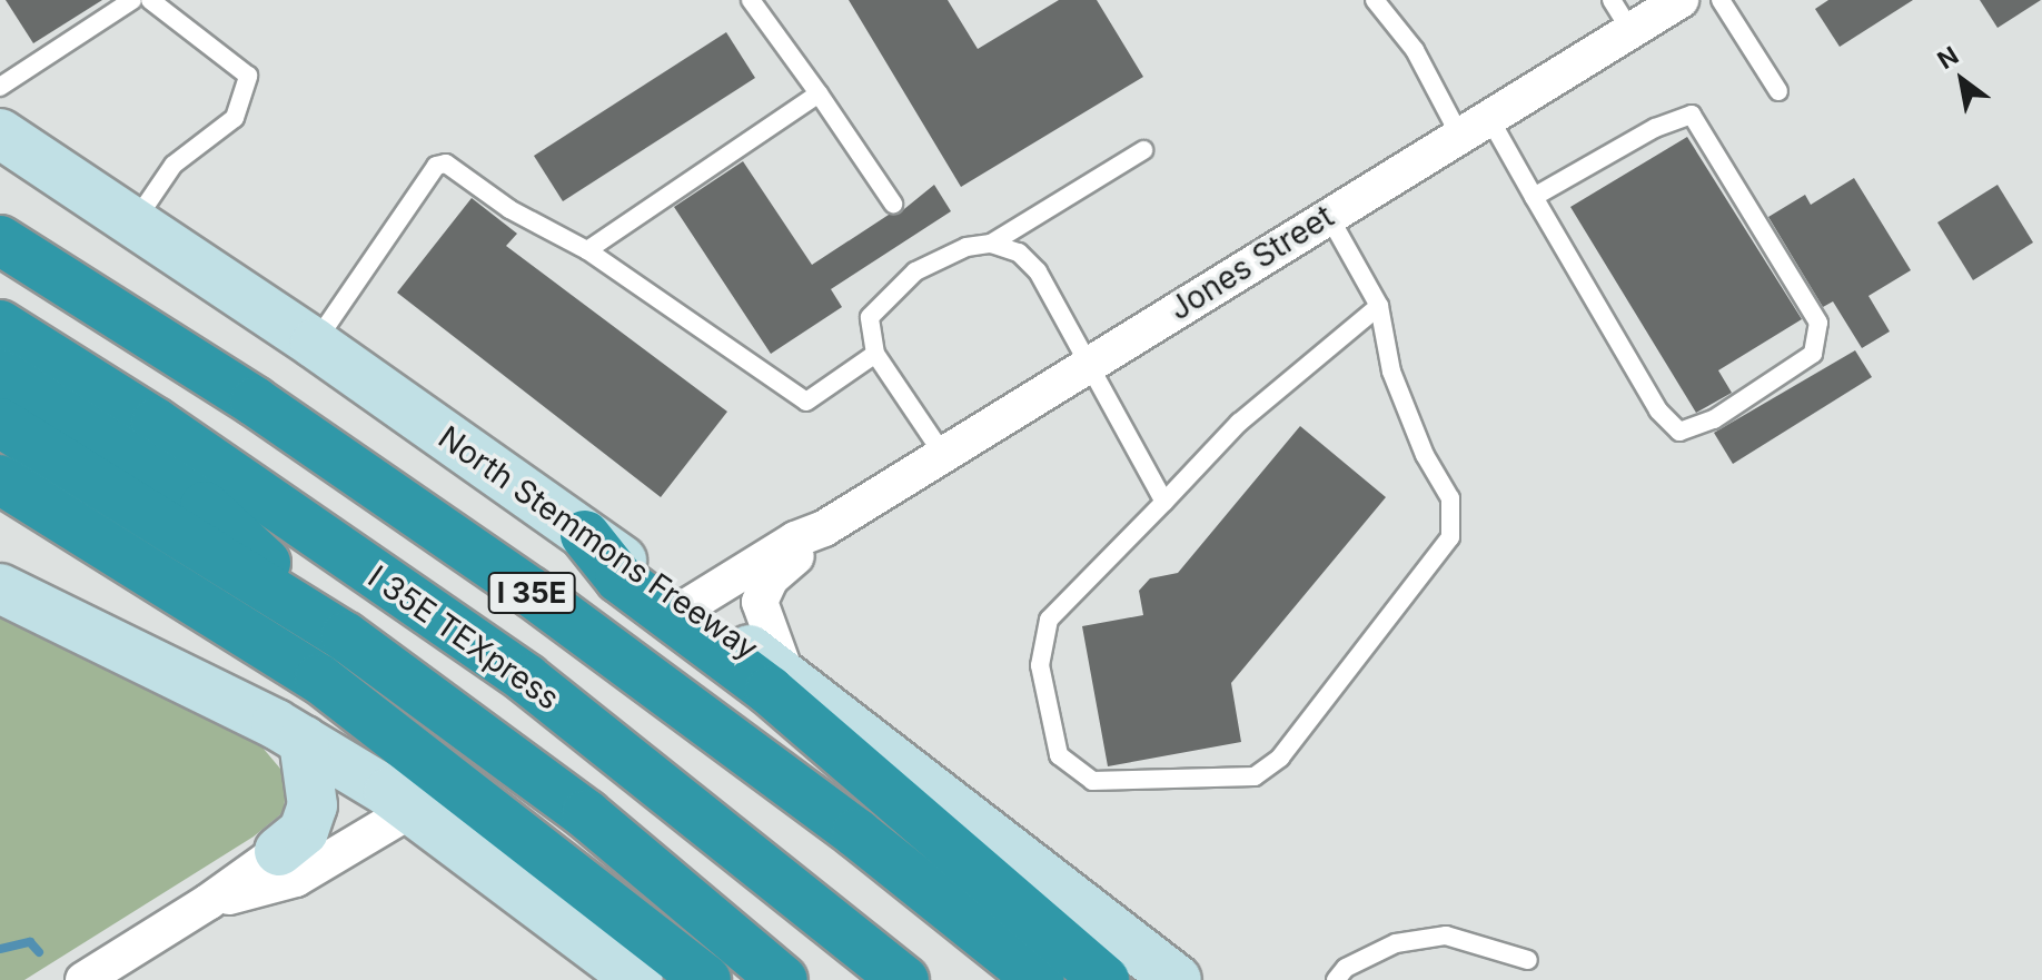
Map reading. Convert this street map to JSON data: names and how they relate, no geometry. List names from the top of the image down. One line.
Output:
{"streets":{"highway":["I 35E","I 35E TEXpress"],"main road":["North Stemmons Freeway"],"street":["Jones Street"]},"crossings":[["Jones Street","North Stemmons Freeway"]],"north":"top left"}
